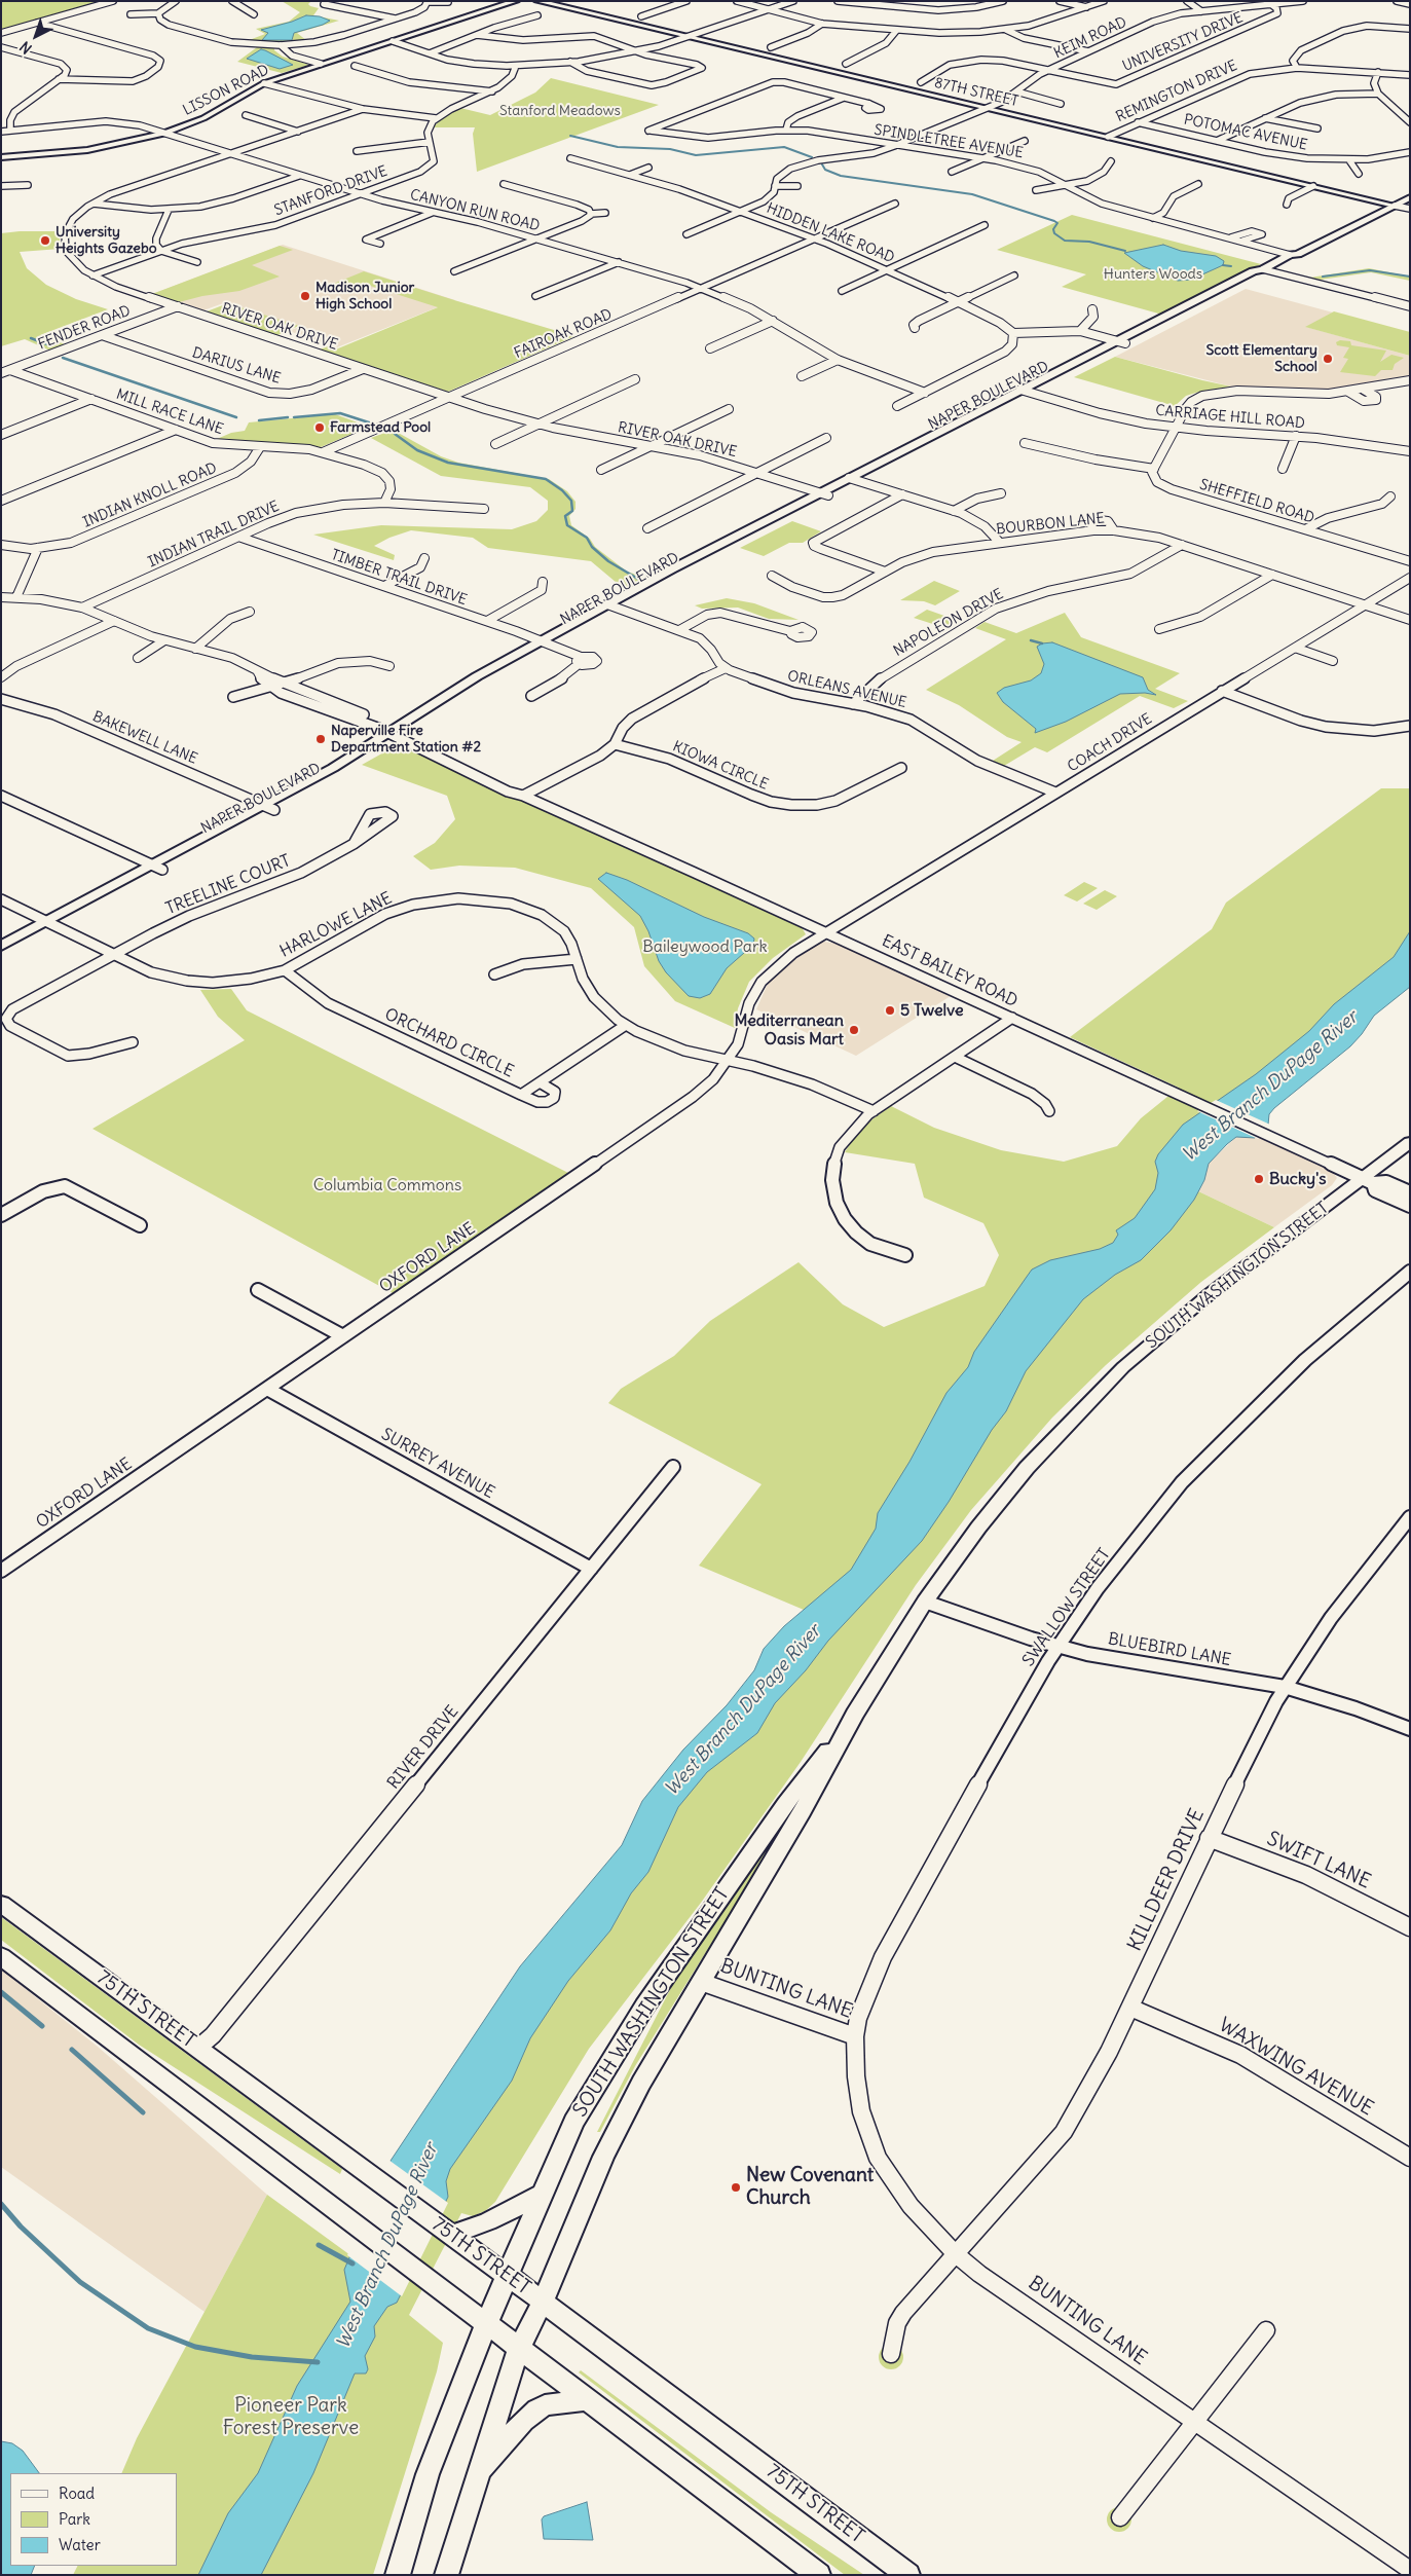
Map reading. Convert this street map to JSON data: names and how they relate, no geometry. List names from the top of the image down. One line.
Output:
{"streets":{"main road":["NAPER BOULEVARD","SOUTH WASHINGTON STREET","75TH STREET"],"street":["KEIM ROAD","UNIVERSITY DRIVE","LISSON ROAD","REMINGTON DRIVE","87TH STREET","POTOMAC AVENUE","SPINDLETREE AVENUE","STANFORD DRIVE","CANYON RUN ROAD","HIDDEN LAKE ROAD","RIVER OAK DRIVE","FENDER ROAD","FAIROAK ROAD","DARIUS LANE","MILL RACE LANE","CARRIAGE HILL ROAD","INDIAN KNOLL ROAD","SHEFFIELD ROAD","BOURBON LANE","INDIAN TRAIL DRIVE","TIMBER TRAIL DRIVE","NAPOLEON DRIVE","ORLEANS AVENUE","BAKEWELL LANE","COACH DRIVE","KIOWA CIRCLE","TREELINE COURT","HARLOWE LANE","EAST BAILEY ROAD","ORCHARD CIRCLE","OXFORD LANE","SURREY AVENUE","SWALLOW STREET","BLUEBIRD LANE","RIVER DRIVE","SWIFT LANE","KILLDEER DRIVE","BUNTING LANE","WAXWING AVENUE"]},"crossings":[["KEIM ROAD","UNIVERSITY DRIVE"],["KEIM ROAD","87TH STREET"],["KEIM ROAD","SPINDLETREE AVENUE"],["KEIM ROAD","HIDDEN LAKE ROAD"],["LISSON ROAD","CANYON RUN ROAD"],["REMINGTON DRIVE","87TH STREET"],["REMINGTON DRIVE","POTOMAC AVENUE"],["87TH STREET","NAPER BOULEVARD"],["SPINDLETREE AVENUE","NAPER BOULEVARD"],["STANFORD DRIVE","CANYON RUN ROAD"],["STANFORD DRIVE","RIVER OAK DRIVE"],["CANYON RUN ROAD","RIVER OAK DRIVE"],["CANYON RUN ROAD","FAIROAK ROAD"],["HIDDEN LAKE ROAD","FAIROAK ROAD"],["RIVER OAK DRIVE","FENDER ROAD"],["RIVER OAK DRIVE","FAIROAK ROAD"],["RIVER OAK DRIVE","DARIUS LANE"],["RIVER OAK DRIVE","NAPER BOULEVARD"],["FENDER ROAD","DARIUS LANE"],["FENDER ROAD","MILL RACE LANE"],["FAIROAK ROAD","MILL RACE LANE"],["NAPER BOULEVARD","CARRIAGE HILL ROAD"],["NAPER BOULEVARD","TIMBER TRAIL DRIVE"],["NAPER BOULEVARD","BAKEWELL LANE"],["NAPER BOULEVARD","HARLOWE LANE"],["NAPER BOULEVARD","EAST BAILEY ROAD"],["MILL RACE LANE","INDIAN KNOLL ROAD"],["MILL RACE LANE","INDIAN TRAIL DRIVE"],["BOURBON LANE","NAPOLEON DRIVE"],["BOURBON LANE","COACH DRIVE"],["INDIAN TRAIL DRIVE","TIMBER TRAIL DRIVE"],["INDIAN TRAIL DRIVE","EAST BAILEY ROAD"],["NAPOLEON DRIVE","ORLEANS AVENUE"],["ORLEANS AVENUE","COACH DRIVE"],["COACH DRIVE","EAST BAILEY ROAD"],["COACH DRIVE","OXFORD LANE"],["TREELINE COURT","HARLOWE LANE"],["HARLOWE LANE","ORCHARD CIRCLE"],["HARLOWE LANE","OXFORD LANE"],["EAST BAILEY ROAD","OXFORD LANE"],["EAST BAILEY ROAD","SOUTH WASHINGTON STREET"],["OXFORD LANE","SURREY AVENUE"],["SOUTH WASHINGTON STREET","BLUEBIRD LANE"],["SOUTH WASHINGTON STREET","BUNTING LANE"],["SOUTH WASHINGTON STREET","75TH STREET"],["SURREY AVENUE","RIVER DRIVE"],["SWALLOW STREET","BLUEBIRD LANE"],["SWALLOW STREET","BUNTING LANE"],["BLUEBIRD LANE","KILLDEER DRIVE"],["RIVER DRIVE","75TH STREET"],["SWIFT LANE","KILLDEER DRIVE"],["KILLDEER DRIVE","BUNTING LANE"],["KILLDEER DRIVE","WAXWING AVENUE"]],"water":["West Branch DuPage River"],"parks":["Stanford Meadows","Hunters Woods","Baileywood Park","Columbia Commons","Pioneer Park Forest Preserve"],"places":["University Heights Gazebo","Madison Junior High School","Scott Elementary School","Farmstead Pool","Naperville Fire Department Station #2","5 Twelve","Mediterranean Oasis Mart","Bucky's","New Covenant Church"],"legend":["Road","Park","Water"],"north":"bottom left"}
